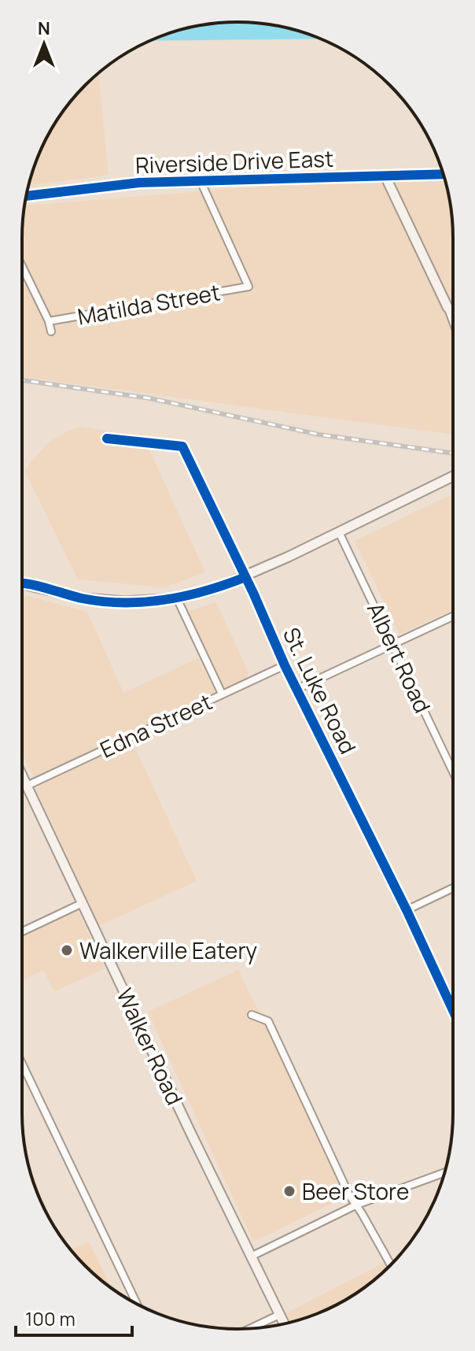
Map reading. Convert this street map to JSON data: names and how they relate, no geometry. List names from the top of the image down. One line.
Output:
{"streets":{"main road":["Riverside Drive East","Walker Road"],"street":["Matilda Street","Albert Road","St. Luke Road","Edna Street"]},"crossings":[["Riverside Drive East","Matilda Street"],["St. Luke Road","Edna Street"],["Edna Street","Walker Road"]],"places":["Walkerville Eatery","Beer Store"],"scale_bar":"100 m","north":"top"}
